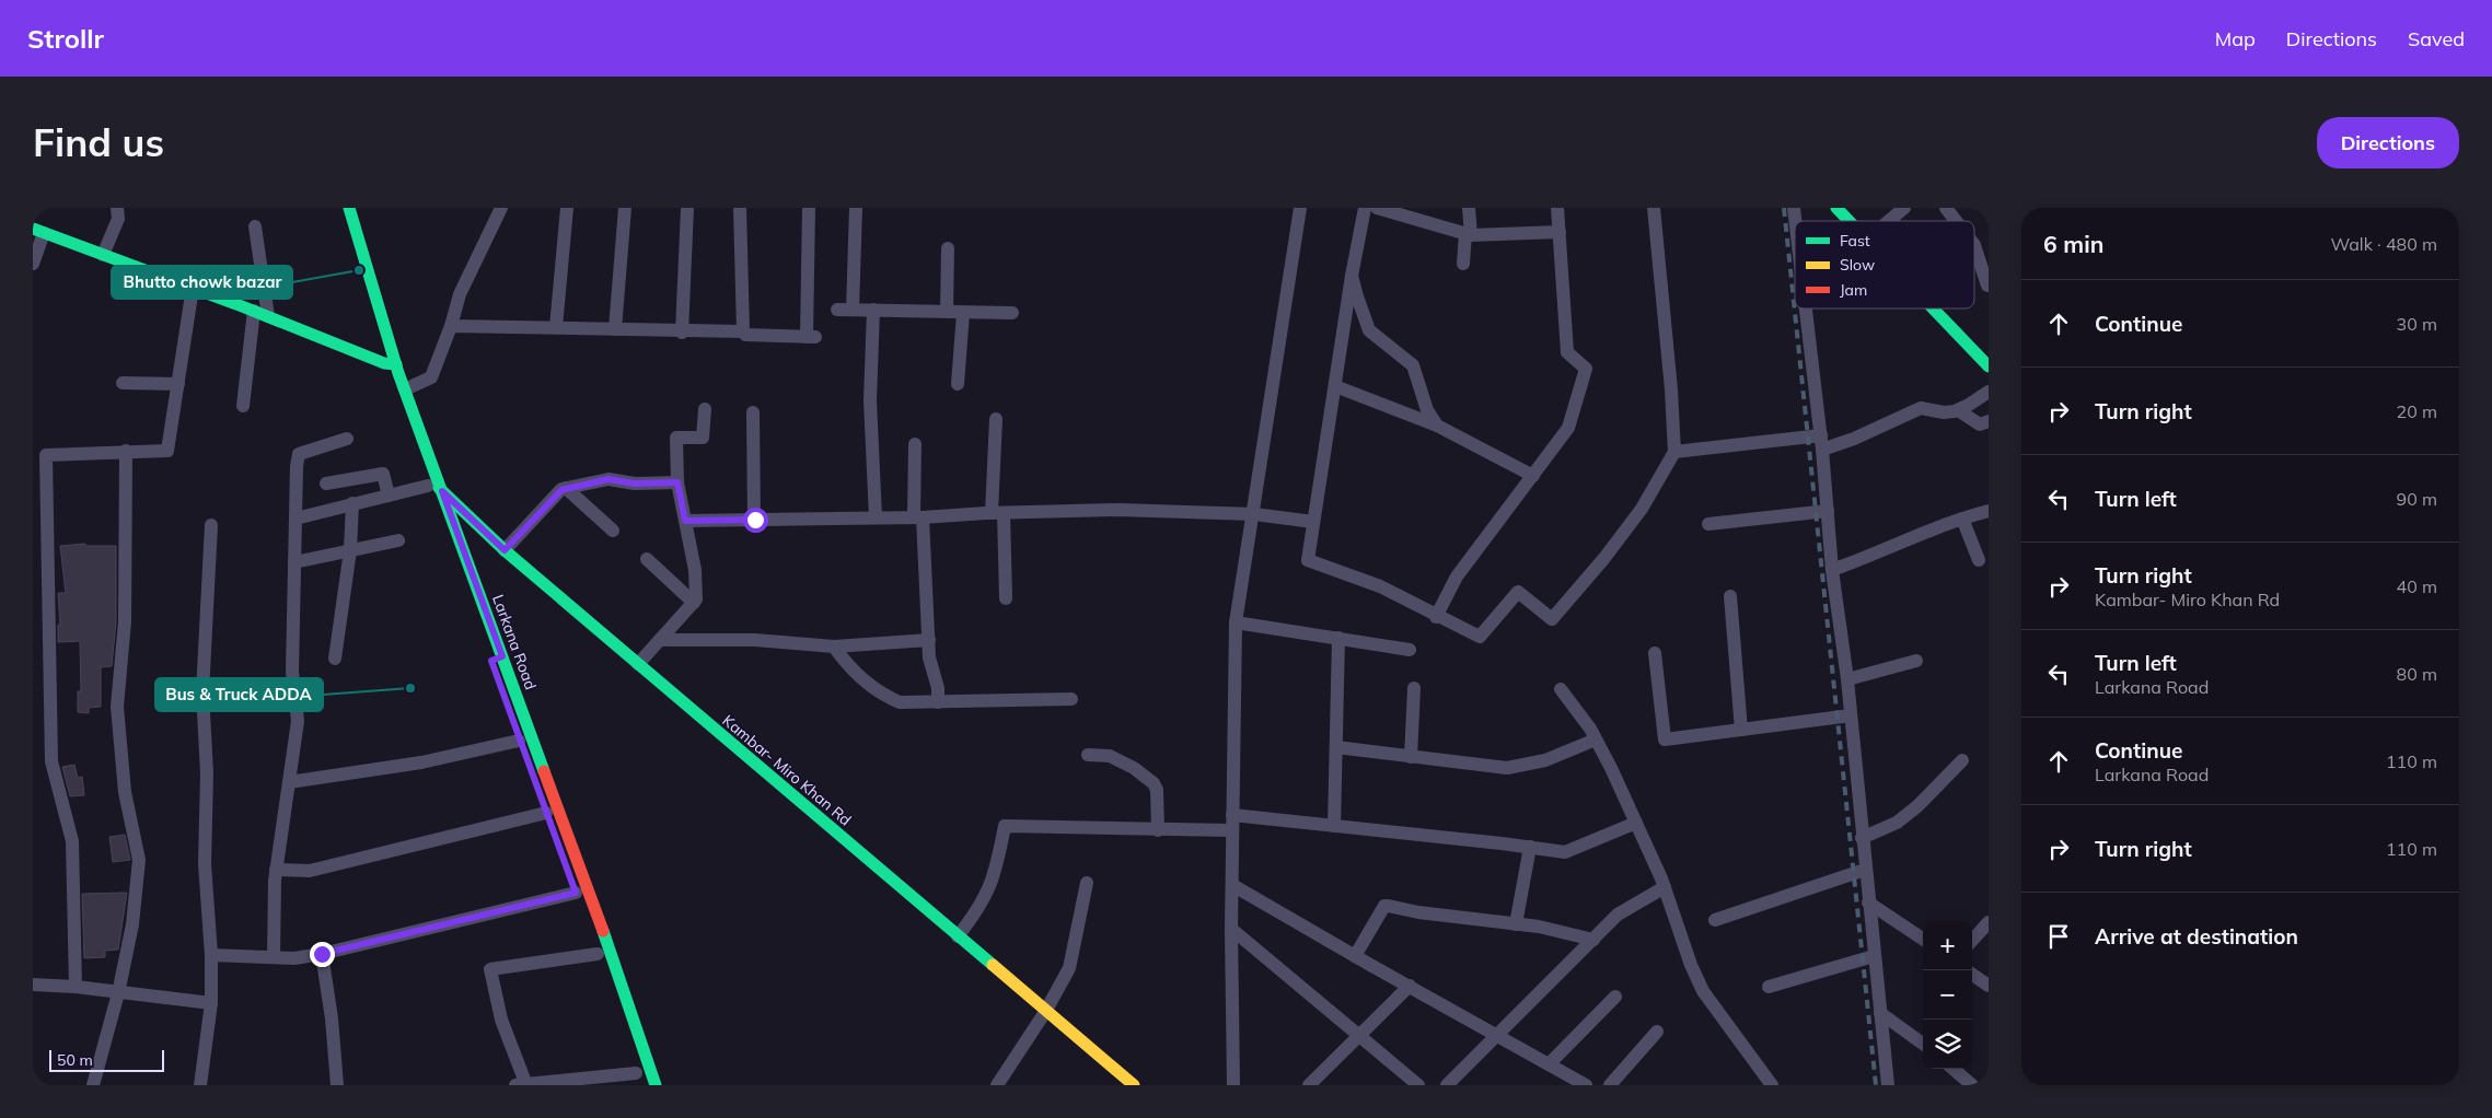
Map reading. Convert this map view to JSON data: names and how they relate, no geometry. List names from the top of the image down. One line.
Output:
{"streets":{"main road":["Larkana Road","Kambar- Miro Khan Rd"]},"crossings":[["Larkana Road","Kambar- Miro Khan Rd"]],"places":["Bhutto chowk bazar","Bus & Truck ADDA"],"legend":["Fast","Slow","Jam"],"scale_bar":"50 m","page":{"header":"Strollr","nav":["Map","Directions","Saved"],"buttons":"Directions","title":"Find us","heading":["6 min","Walk · 480 m"],"list":[["Continue","30 m"],["Turn right","20 m"],["Turn left","90 m"],["Turn right","Kambar- Miro Khan Rd","40 m"],["Turn left","Larkana Road","80 m"],["Continue","Larkana Road","110 m"],["Turn right","110 m"],"Arrive at destination"],"map_buttons":["+","−"],"scale":"50 m"}}
